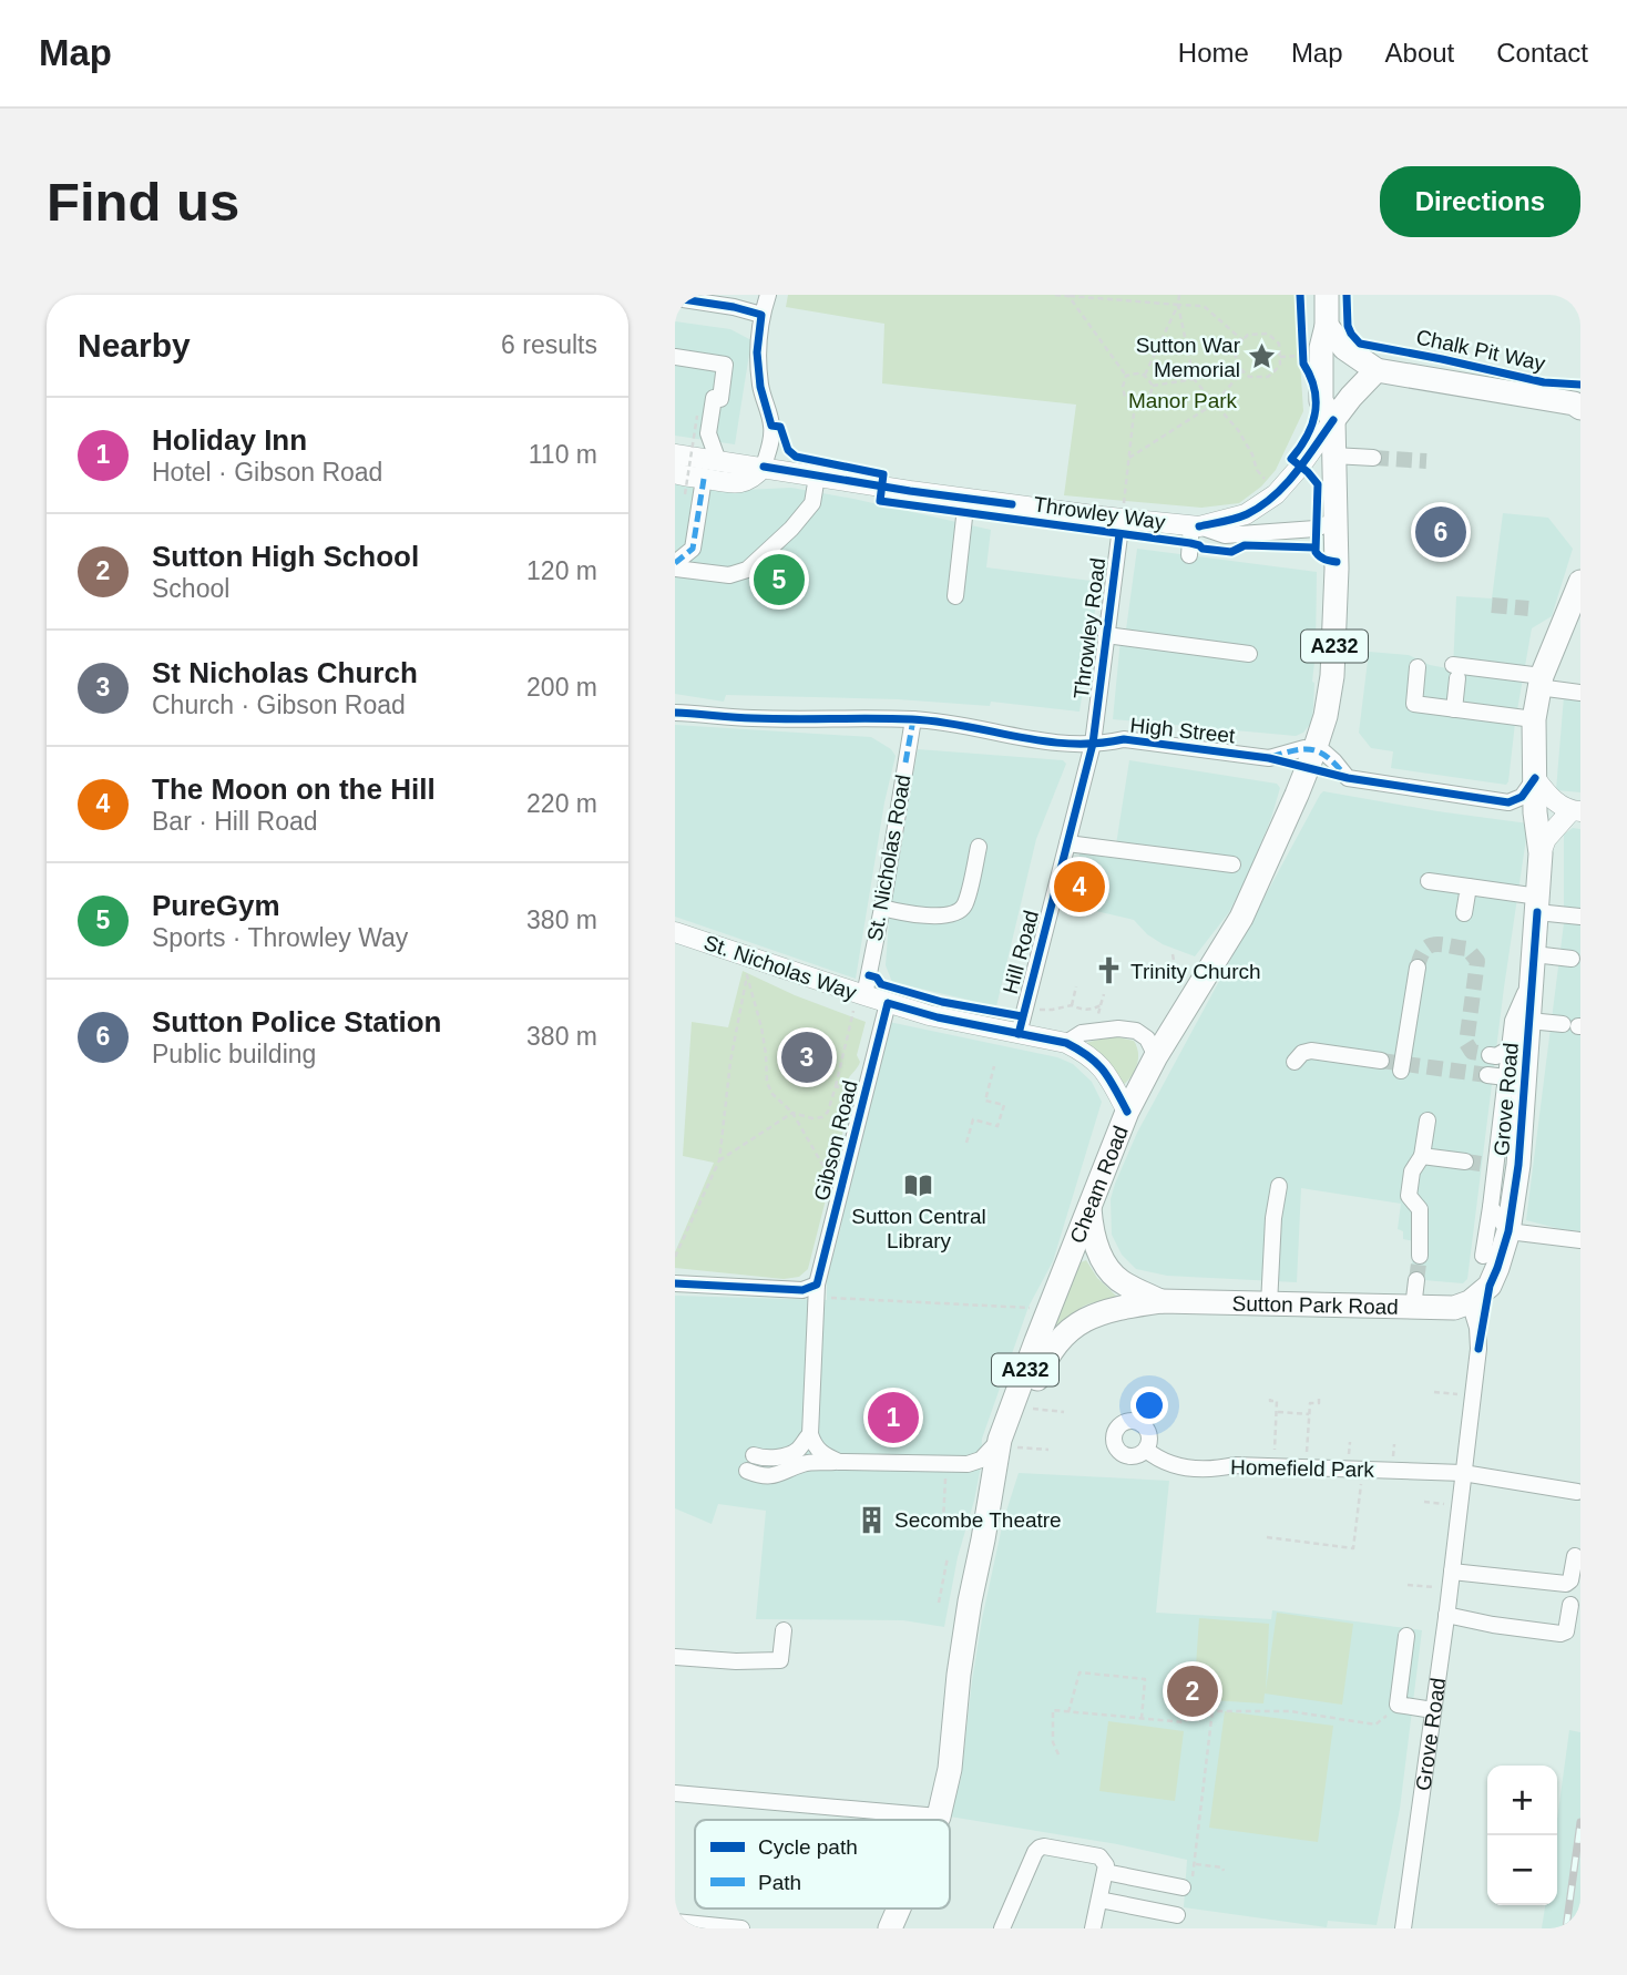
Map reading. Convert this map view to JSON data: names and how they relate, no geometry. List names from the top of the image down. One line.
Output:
{"streets":{"highway":["Chalk Pit Way","A232","Grove Road","Cheam Road","Sutton Park Road"],"main road":["Throwley Way","St. Nicholas Way"],"street":["Throwley Road","High Street","St. Nicholas Road","Hill Road","Gibson Road","Homefield Park"]},"crossings":[["Throwley Way","Throwley Road"],["Throwley Way","A232"],["Throwley Road","High Street"],["Throwley Road","Hill Road"],["A232","High Street"],["A232","Cheam Road"],["High Street","St. Nicholas Road"],["High Street","Hill Road"],["High Street","Cheam Road"],["St. Nicholas Road","St. Nicholas Way"],["Hill Road","St. Nicholas Way"],["St. Nicholas Way","Gibson Road"],["St. Nicholas Way","Cheam Road"],["Grove Road","Sutton Park Road"],["Grove Road","Homefield Park"],["Cheam Road","Sutton Park Road"]],"parks":["Manor Park"],"places":{"place":["Sutton War Memorial"],"church":["Trinity Church"],"library":["Sutton Central Library"],"building":["Secombe Theatre"]},"legend":["Cycle path","Path"],"page":{"header":"Map","nav":["Home","Map","About","Contact"],"buttons":"Directions","title":"Find us","heading":["Nearby","6 results"],"list":[{"mark":"1","name":"Holiday Inn","note":"Hotel · Gibson Road","value":"110 m"},{"mark":"2","name":"Sutton High School","note":"School","value":"120 m"},{"mark":"3","name":"St Nicholas Church","note":"Church · Gibson Road","value":"200 m"},{"mark":"4","name":"The Moon on the Hill","note":"Bar · Hill Road","value":"220 m"},{"mark":"5","name":"PureGym","note":"Sports · Throwley Way","value":"380 m"},{"mark":"6","name":"Sutton Police Station","note":"Public building","value":"380 m"}],"pins":["6","5","4","3","1","2"],"map_buttons":["+","−"]}}
